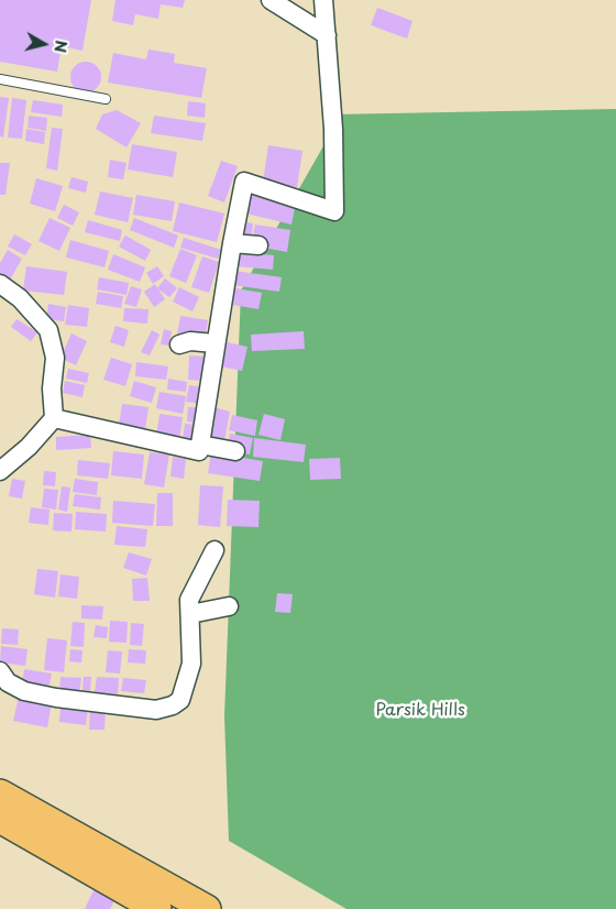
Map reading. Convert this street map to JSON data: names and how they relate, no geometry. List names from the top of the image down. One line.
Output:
{"parks":["Parsik Hills"],"north":"right"}
